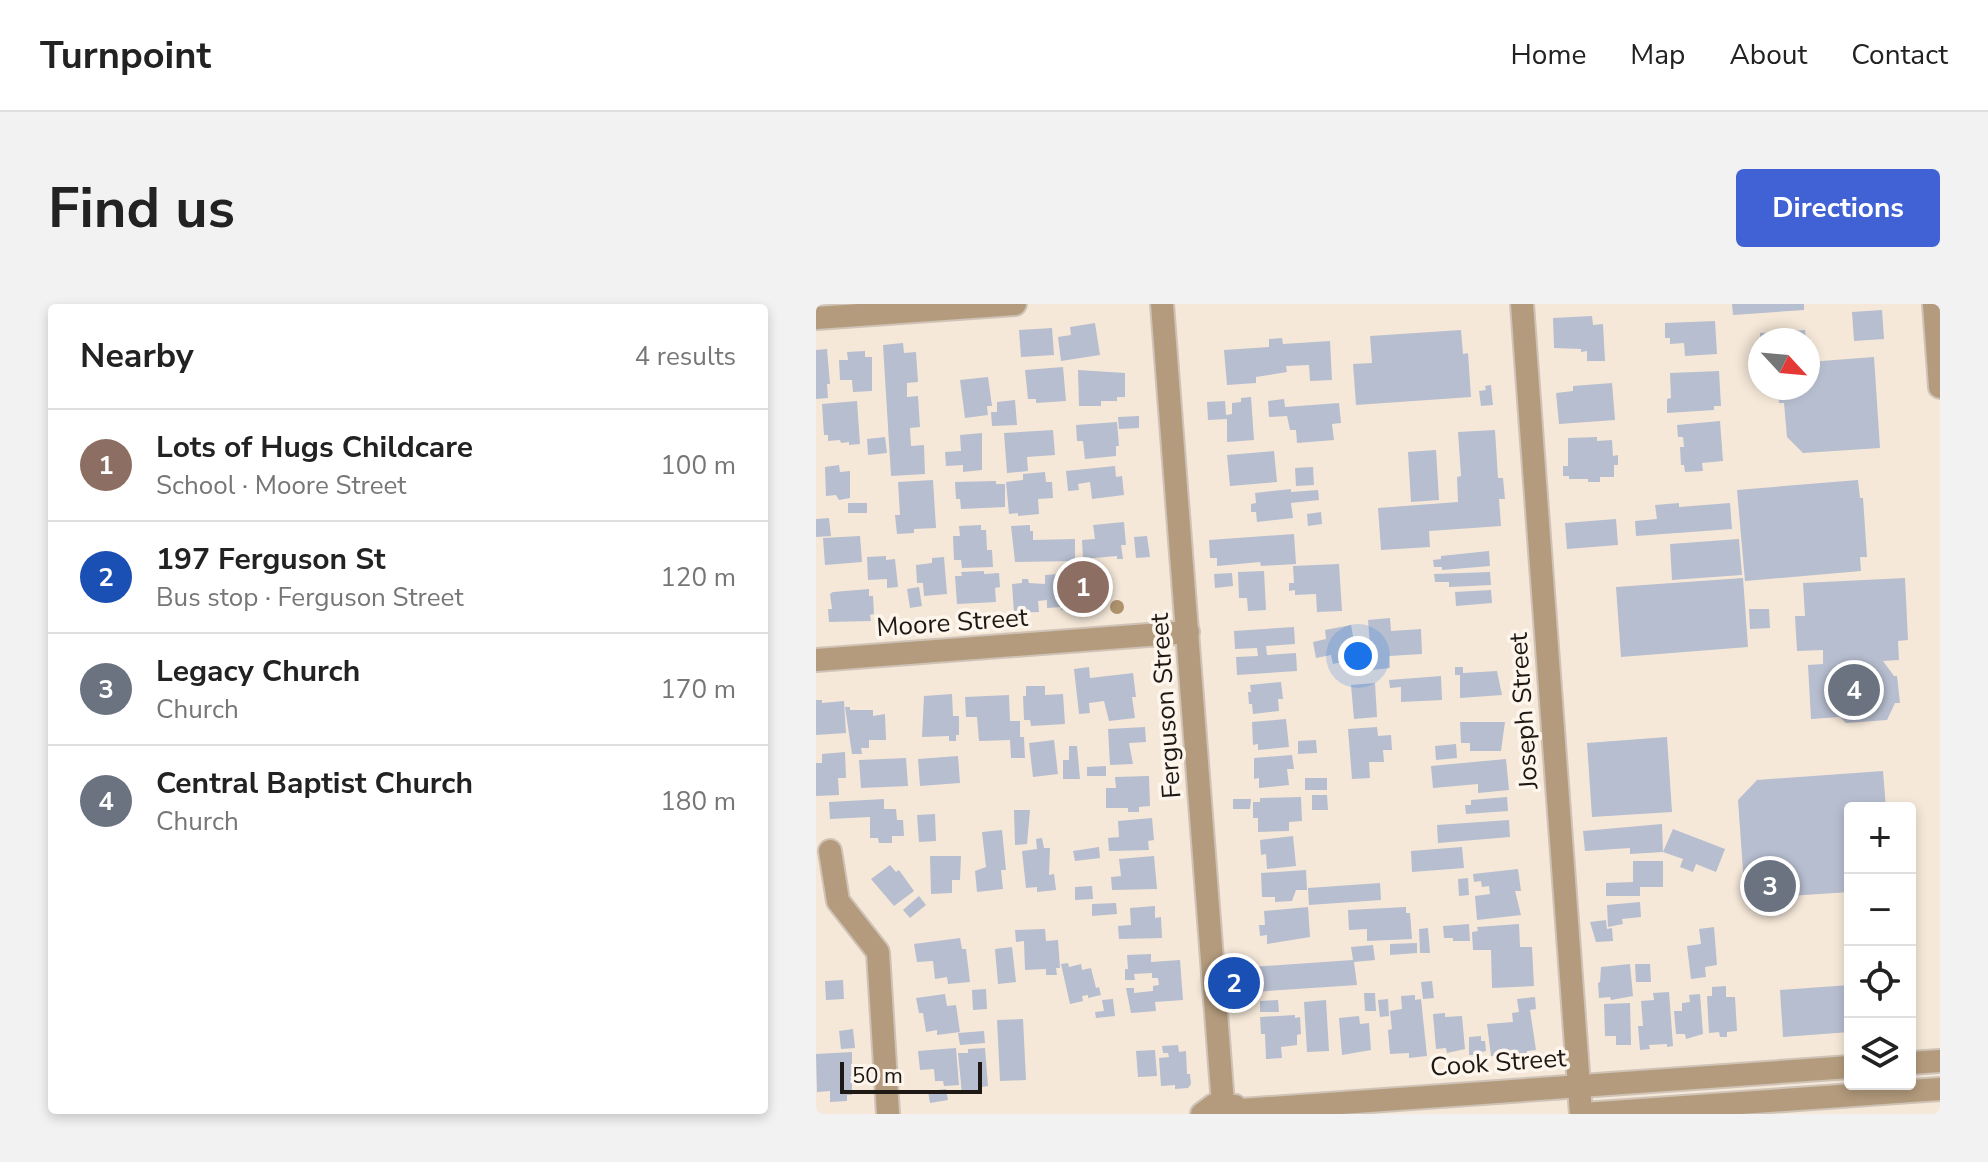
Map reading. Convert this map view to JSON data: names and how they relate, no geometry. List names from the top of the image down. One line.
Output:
{"streets":{"street":["Moore Street","Ferguson Street","Joseph Street","Cook Street"]},"crossings":[["Moore Street","Ferguson Street"],["Ferguson Street","Cook Street"],["Joseph Street","Cook Street"]],"scale_bar":"50 m","north":"bottom right","page":{"header":"Turnpoint","nav":["Home","Map","About","Contact"],"buttons":"Directions","title":"Find us","heading":["Nearby","4 results"],"list":[{"mark":"1","name":"Lots of Hugs Childcare","note":"School · Moore Street","value":"100 m"},{"mark":"2","name":"197 Ferguson St","note":"Bus stop · Ferguson Street","value":"120 m"},{"mark":"3","name":"Legacy Church","note":"Church","value":"170 m"},{"mark":"4","name":"Central Baptist Church","note":"Church","value":"180 m"}],"pins":["1","4","3","2"],"map_buttons":["+","−"],"scale":"50 m"}}
